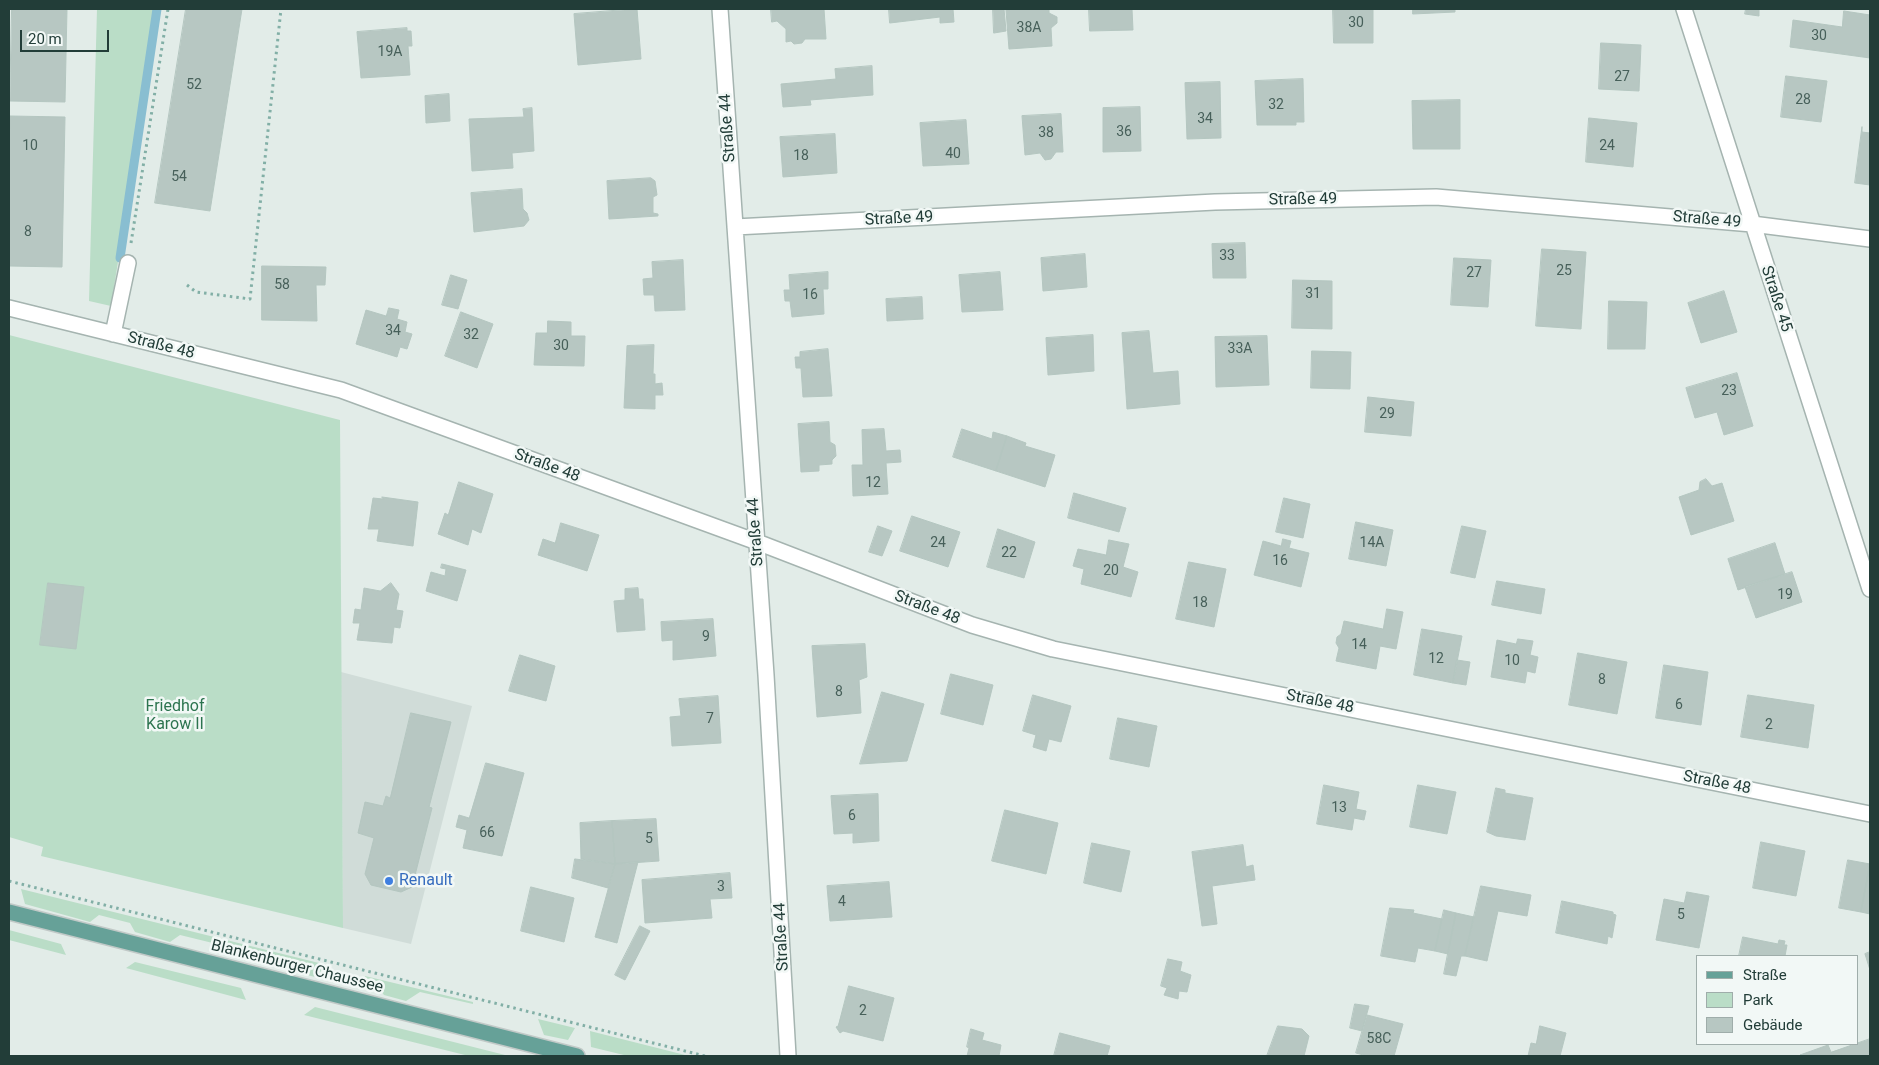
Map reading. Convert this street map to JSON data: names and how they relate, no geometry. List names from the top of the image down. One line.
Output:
{"streets":{"main road":["Blankenburger Chaussee"],"street":["Straße 44","Straße 49","Straße 45","Straße 48"]},"crossings":[["Straße 44","Straße 49"],["Straße 44","Straße 48"],["Straße 49","Straße 45"]],"parks":["Friedhof Karow II"],"places":["Renault"],"house_numbers":["30","38A","30","19A","27","52","28","32","34","36","38","10","24","40","18","54","8","33","25","27","58","31","16","34","32","30","33A","23","29","12","24","14A","22","16","20","19","18","9","14","12","10","8","8","6","7","2","13","6","66","5","3","4","5","2","58C"],"legend":["Straße","Park","Gebäude"],"scale_bar":"20 m"}
